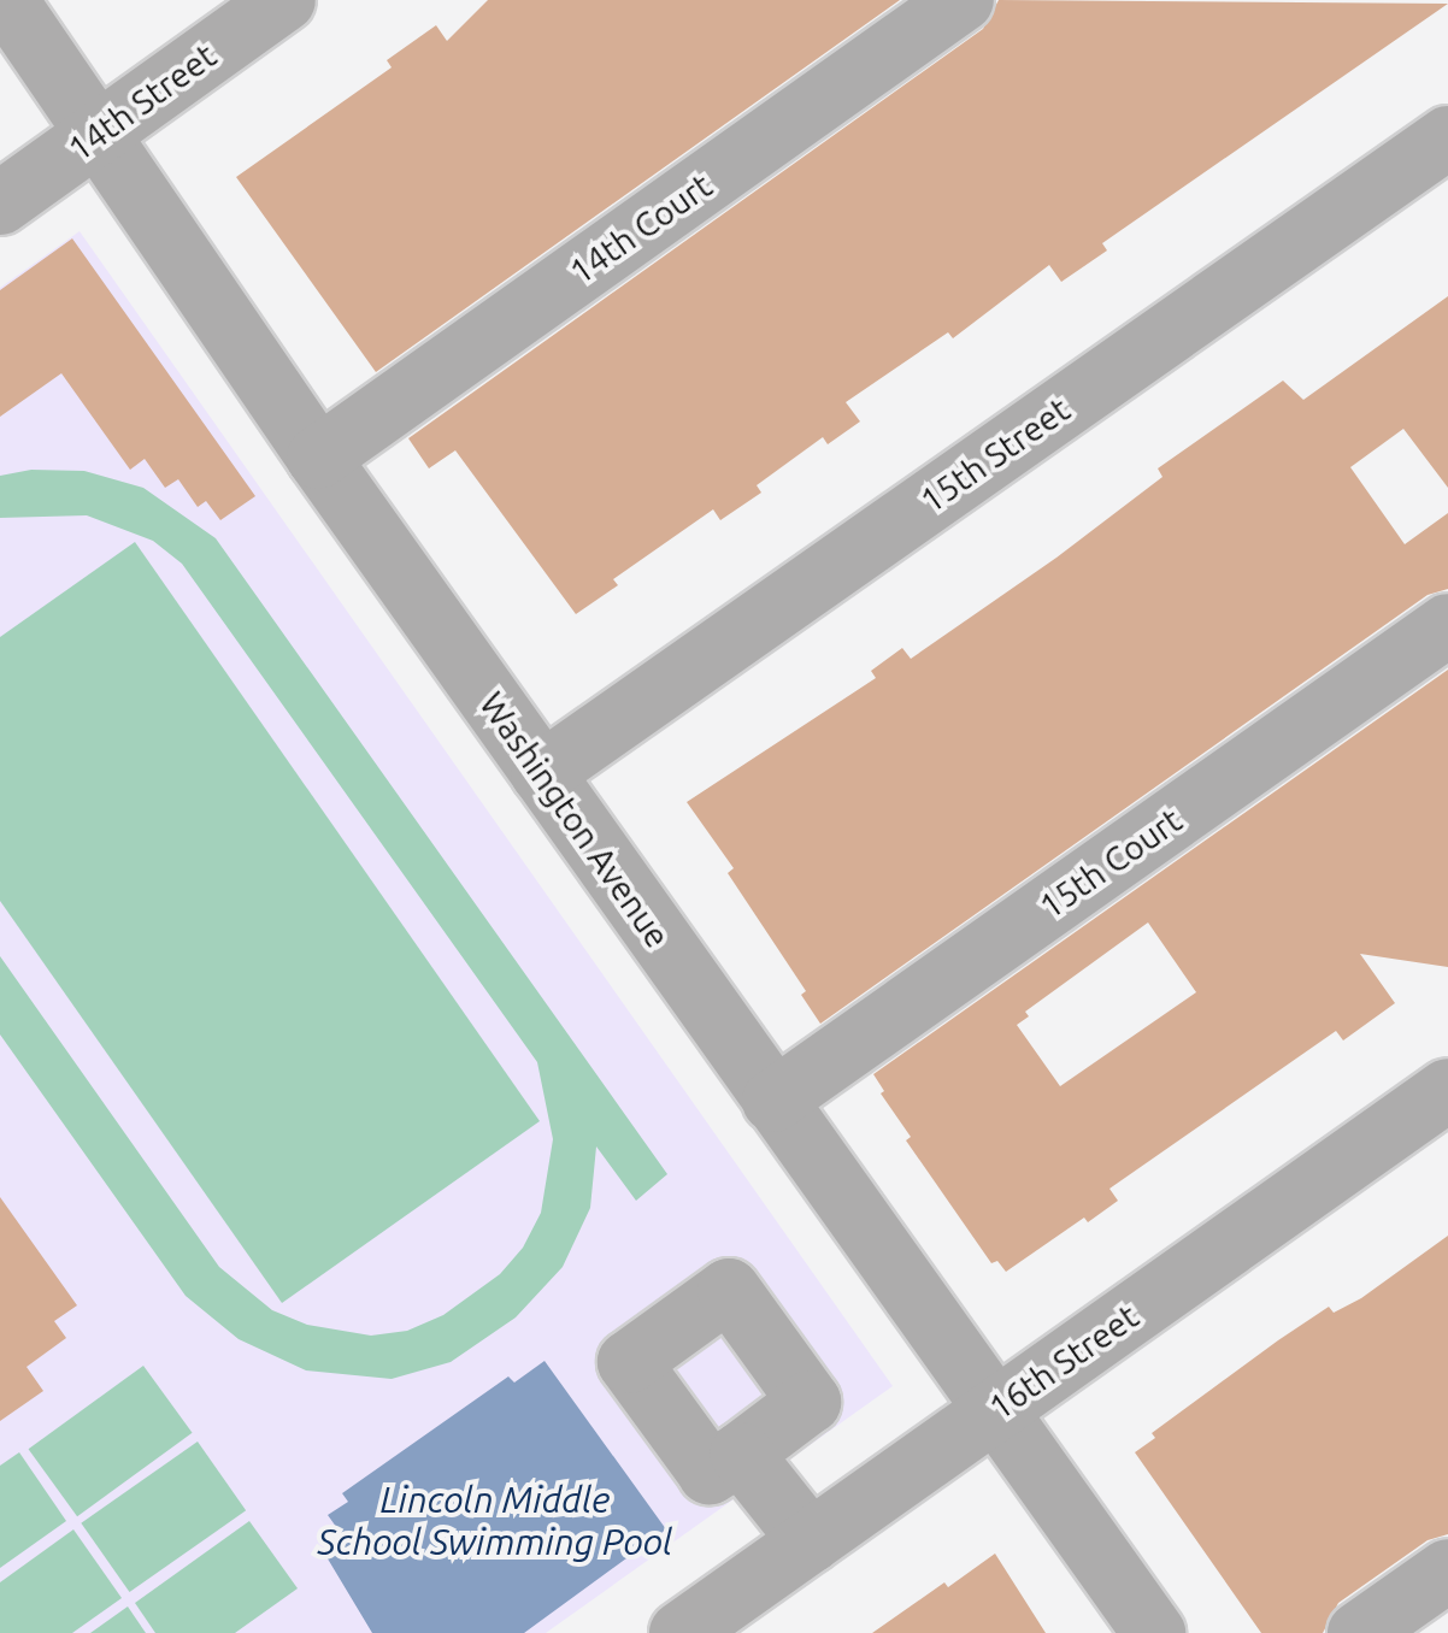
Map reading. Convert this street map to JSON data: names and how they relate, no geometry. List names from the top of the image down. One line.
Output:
{"streets":{"street":["14th Street","14th Court","15th Street","Washington Avenue","15th Court","16th Street"]},"crossings":[["14th Street","Washington Avenue"],["14th Court","Washington Avenue"],["15th Street","Washington Avenue"],["Washington Avenue","15th Court"],["Washington Avenue","16th Street"]],"water":["Lincoln Middle School Swimming Pool"]}
